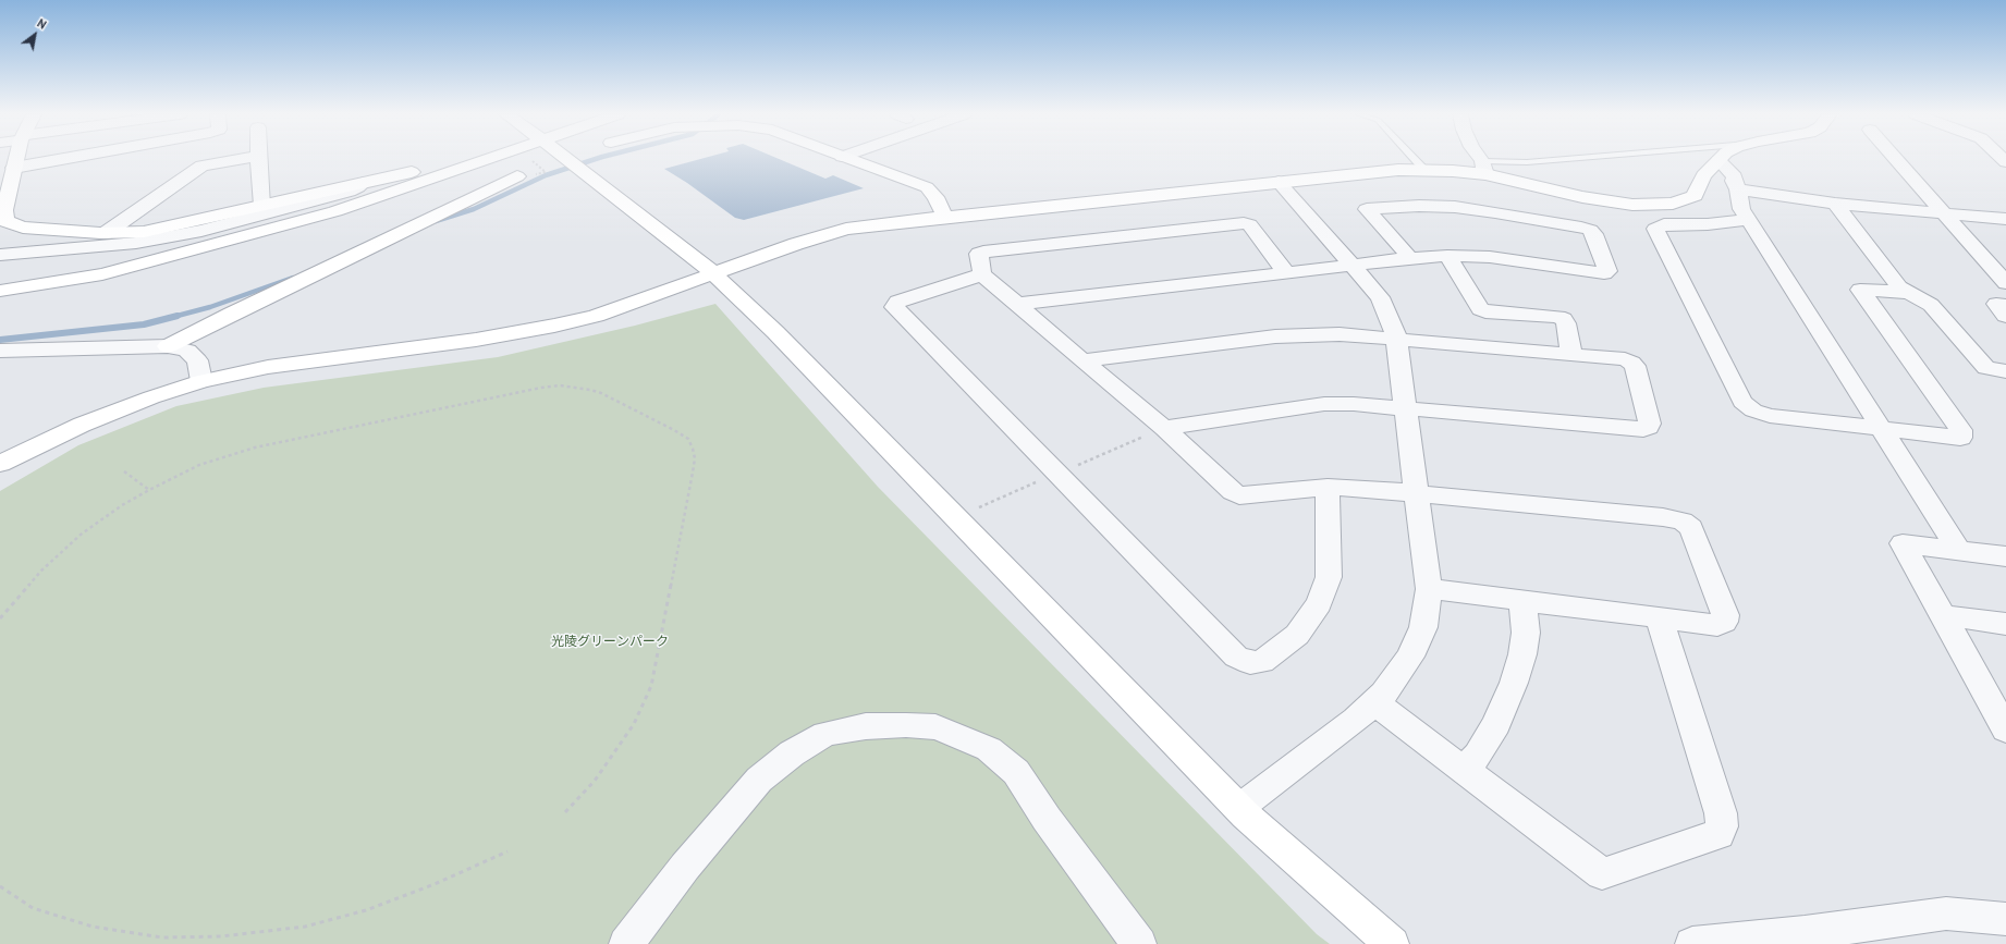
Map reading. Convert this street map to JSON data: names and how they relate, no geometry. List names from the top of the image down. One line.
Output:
{"parks":["光陵グリーンパーク"],"north":"top right"}
